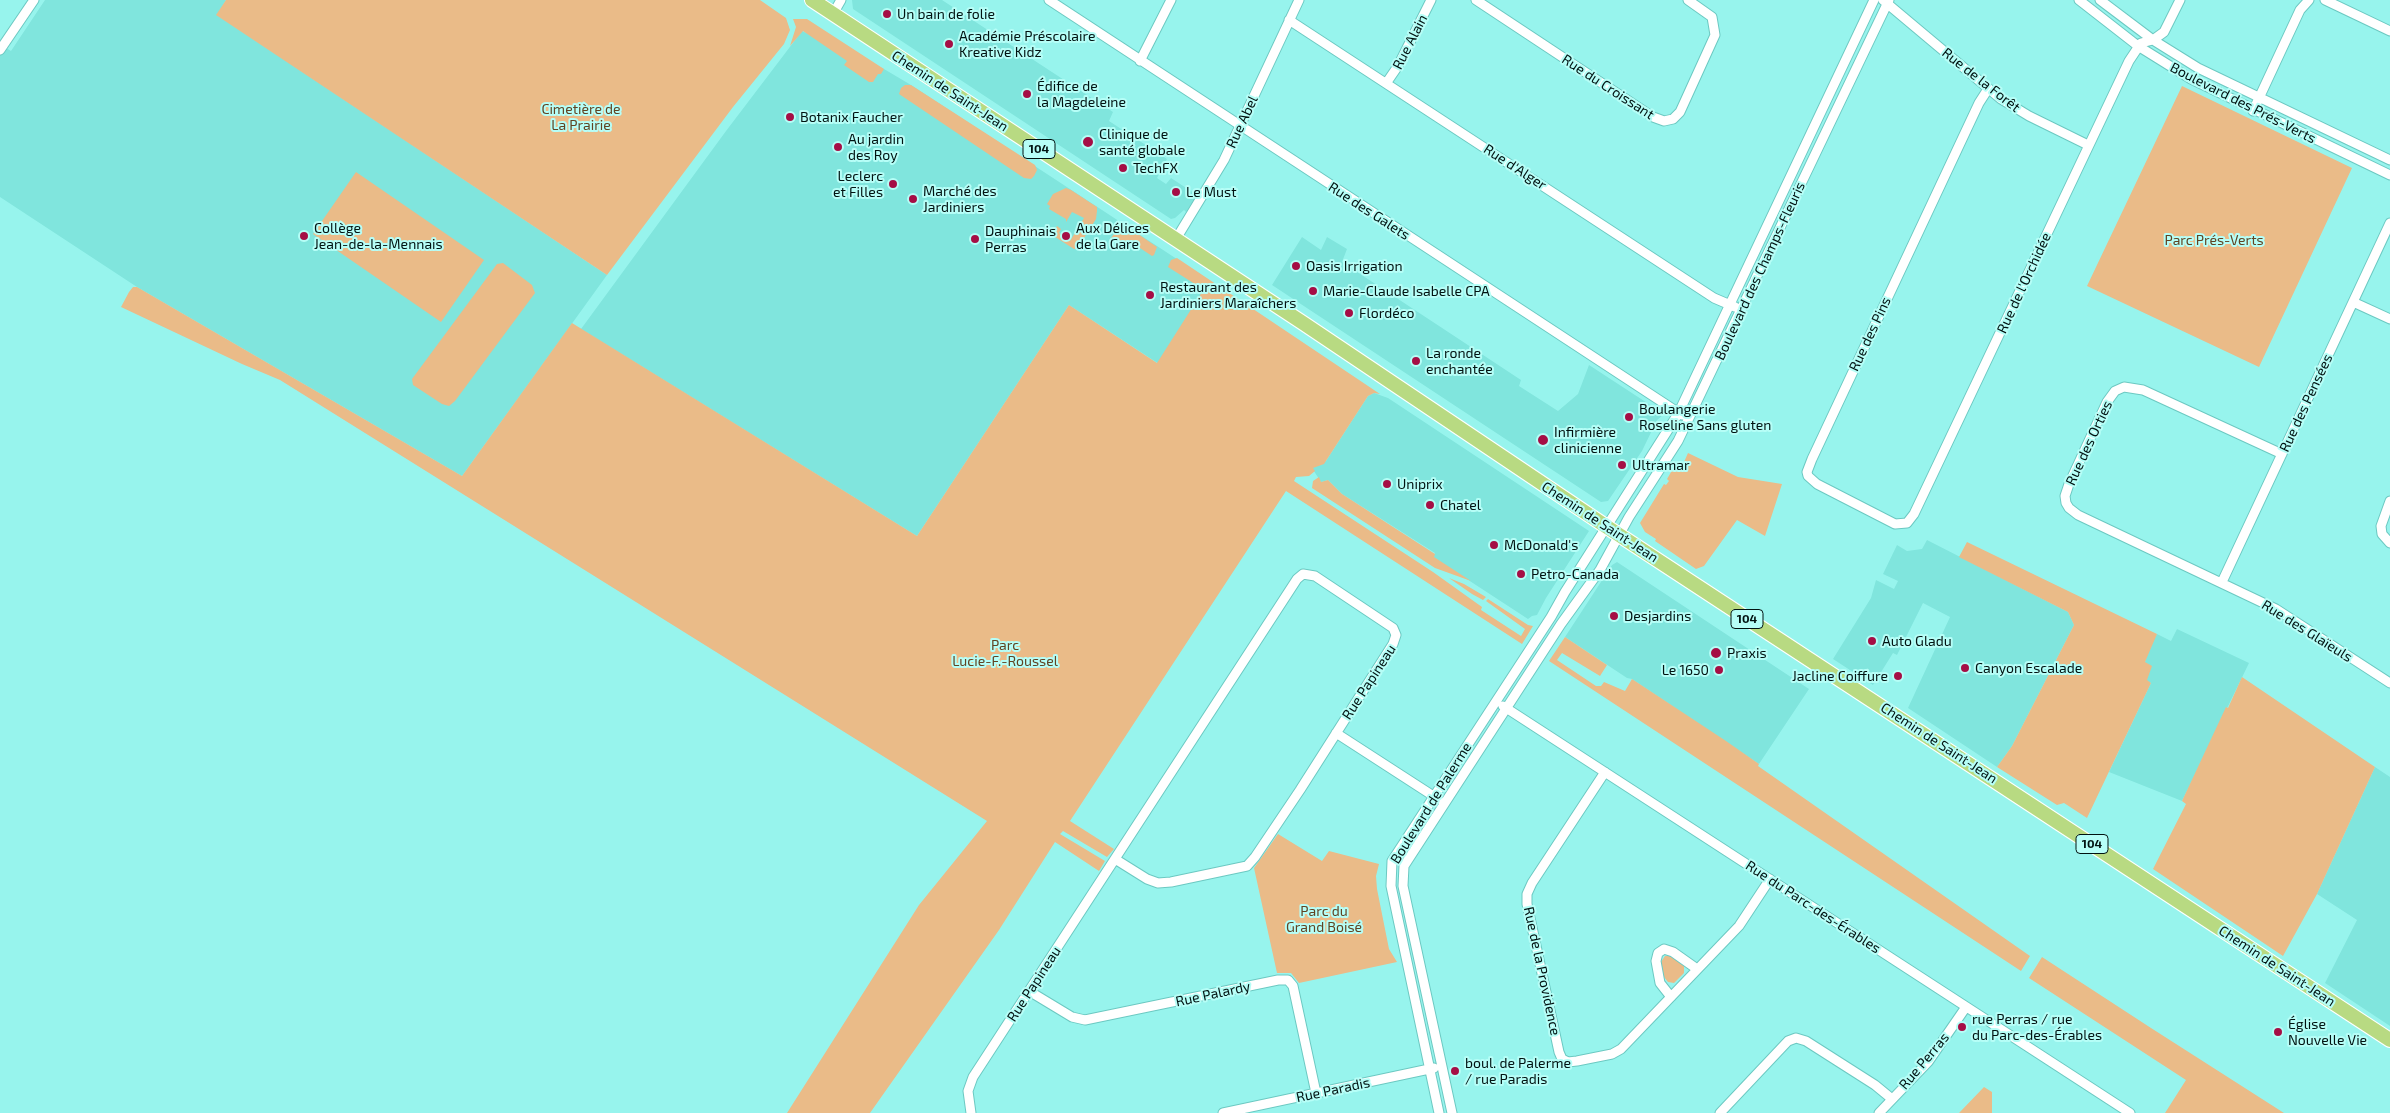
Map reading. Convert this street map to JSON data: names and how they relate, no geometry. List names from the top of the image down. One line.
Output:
{"streets":{"main road":["Chemin de Saint-Jean","104"],"street":["Rue Alain","Rue de la Forêt","Rue du Croissant","Boulevard des Prés-Verts","Rue Abel","Rue d'Alger","Rue des Galets","Boulevard des Champs-Fleuris","Rue de l'Orchidée","Rue des Pins","Rue des Pensées","Rue des Orties","Rue des Glaïeuls","Rue Papineau","Boulevard de Palerme","Rue du Parc-des-Érables","Rue de la Providence","Rue Palardy","Rue Perras","Rue Paradis"]},"crossings":[["Rue Alain","Rue d'Alger"],["Rue de la Forêt","Boulevard des Champs-Fleuris"],["Rue de la Forêt","Rue de l'Orchidée"],["Rue de la Forêt","Rue des Pins"],["Chemin de Saint-Jean","Rue Abel"],["Chemin de Saint-Jean","Boulevard des Champs-Fleuris"],["Chemin de Saint-Jean","Boulevard de Palerme"],["Boulevard des Prés-Verts","Rue de l'Orchidée"],["Rue Abel","Rue d'Alger"],["Rue Abel","Rue des Galets"],["Rue d'Alger","Boulevard des Champs-Fleuris"],["Rue des Galets","Boulevard des Champs-Fleuris"],["Boulevard des Champs-Fleuris","Boulevard de Palerme"],["Rue de l'Orchidée","Rue des Pins"],["Rue des Pensées","Rue des Orties"],["Rue des Pensées","Rue des Glaïeuls"],["Rue des Orties","Rue des Glaïeuls"],["Rue Papineau","Rue Palardy"],["Boulevard de Palerme","Rue du Parc-des-Érables"],["Boulevard de Palerme","Rue Paradis"],["Rue du Parc-des-Érables","Rue de la Providence"],["Rue du Parc-des-Érables","Rue Perras"],["Rue Palardy","Rue Paradis"]],"parks":["Cimetière de La Prairie","Parc Prés-Verts","Parc Lucie-F.-Roussel","Parc du Grand Boisé"],"places":["Un bain de folie","Académie Préscolaire Kreative Kidz","Édifice de la Magdeleine","Botanix Faucher","Clinique de santé globale","Au jardin des Roy","TechFX","Leclerc et Filles","Le Must","Marché des Jardiniers","Collège Jean-de-la-Mennais","Aux Délices de la Gare","Dauphinais Perras","Oasis Irrigation","Marie-Claude Isabelle CPA","Restaurant des Jardiniers Maraîchers","Flordéco","La ronde enchantée","Boulangerie Roseline Sans gluten","Infirmière clinicienne","Ultramar","Uniprix","Chatel","McDonald's","Petro-Canada","Desjardins","Auto Gladu","Praxis","Canyon Escalade","Le 1650","Jacline Coiffure","rue Perras / rue du Parc-des-Érables","Église Nouvelle Vie","boul. de Palerme / rue Paradis"]}
